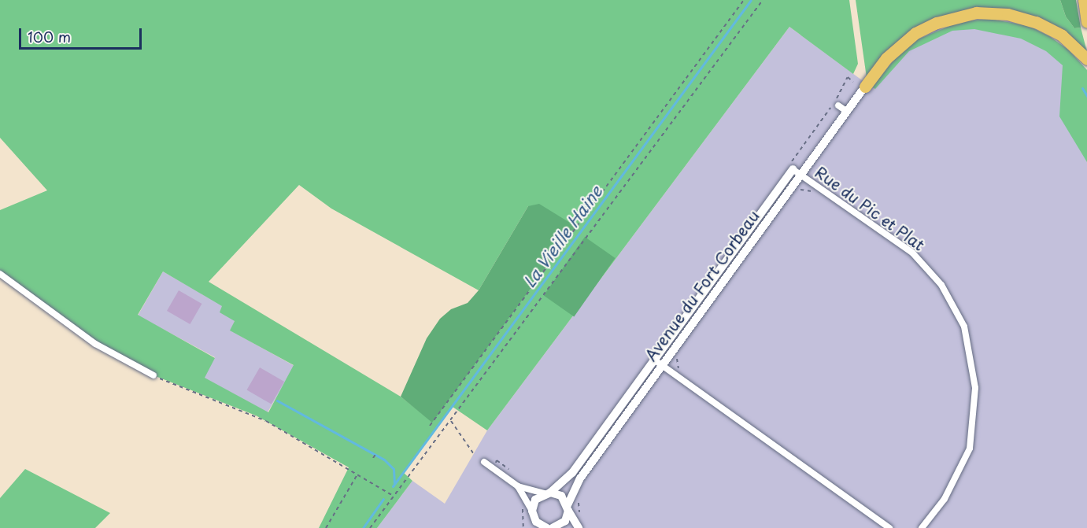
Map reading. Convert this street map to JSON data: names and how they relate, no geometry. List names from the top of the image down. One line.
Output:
{"streets":{"street":["Rue du Pic et Plat","Avenue du Fort Corbeau"]},"crossings":[["Rue du Pic et Plat","Avenue du Fort Corbeau"]],"water":["La Vieille Haine"],"scale_bar":"100 m"}
